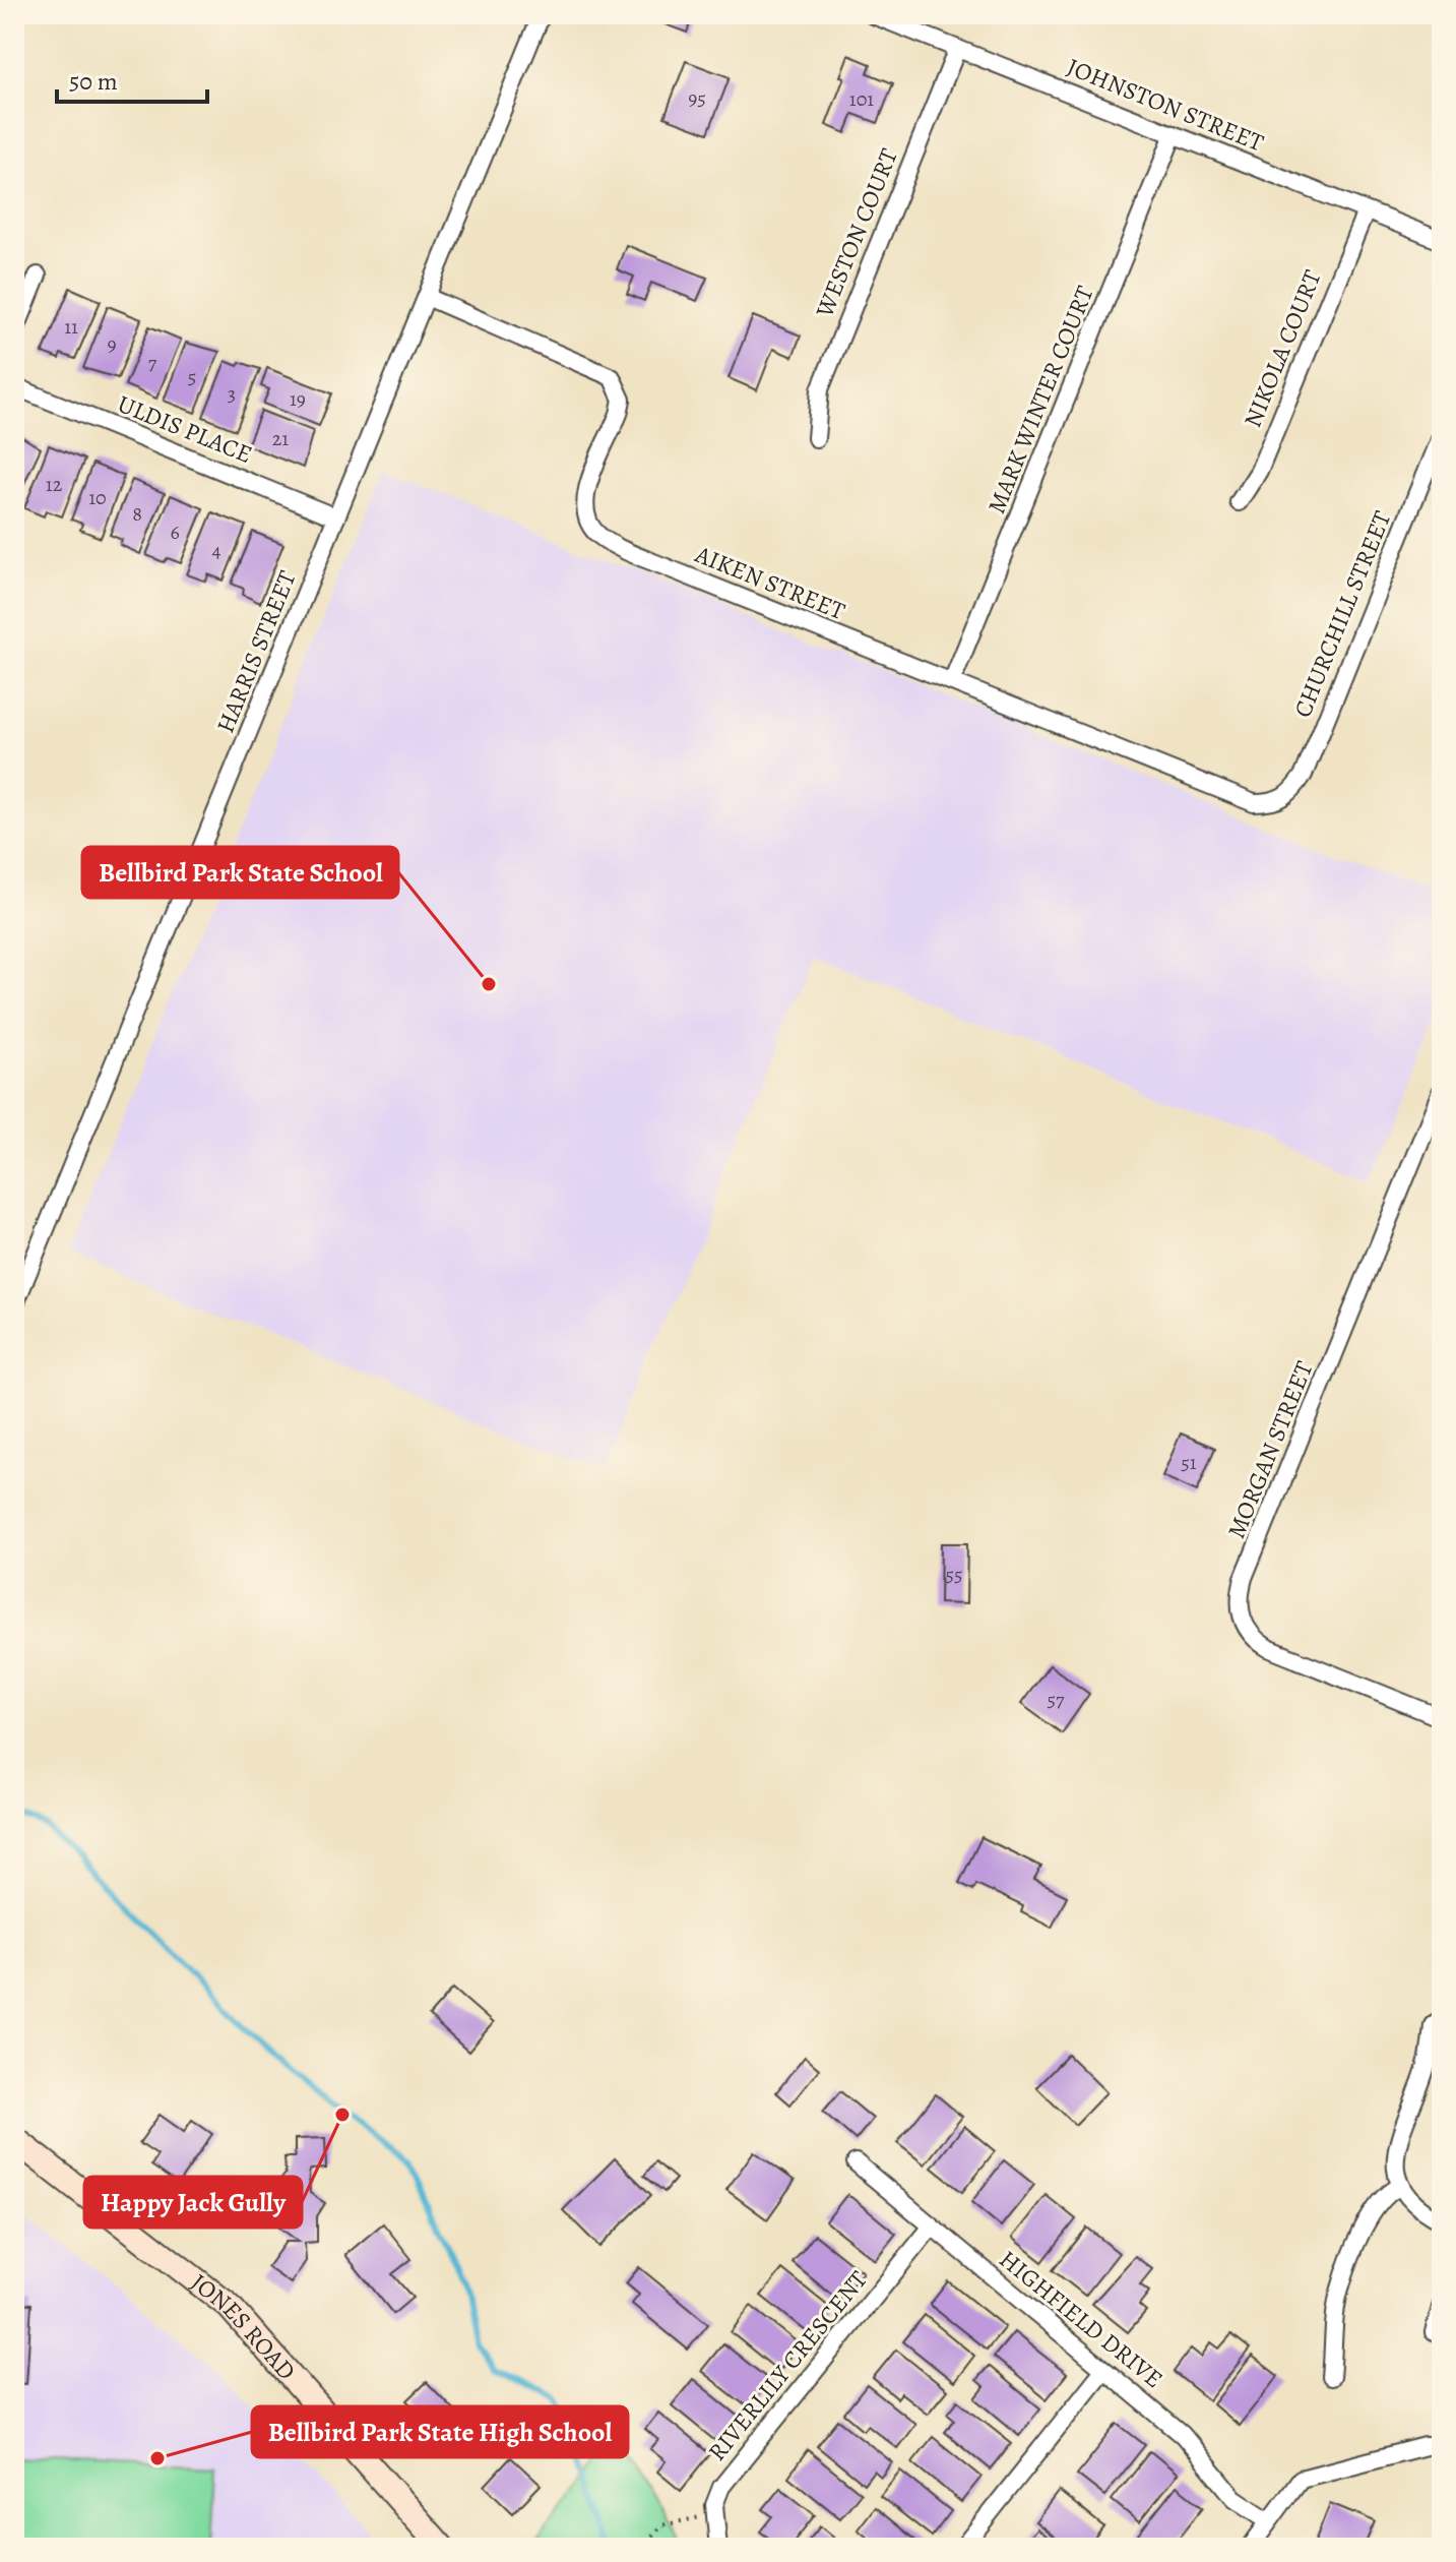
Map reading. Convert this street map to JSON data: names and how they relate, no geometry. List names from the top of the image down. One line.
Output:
{"streets":{"street":["JOHNSTON STREET","WESTON COURT","NIKOLA COURT","MARK WINTER COURT","ULDIS PLACE","AIKEN STREET","CHURCHILL STREET","HARRIS STREET","MORGAN STREET","HIGHFIELD DRIVE","JONES ROAD","RIVERLILY CRESCENT"]},"crossings":[["JOHNSTON STREET","WESTON COURT"],["JOHNSTON STREET","NIKOLA COURT"],["JOHNSTON STREET","MARK WINTER COURT"],["MARK WINTER COURT","AIKEN STREET"],["ULDIS PLACE","HARRIS STREET"],["AIKEN STREET","CHURCHILL STREET"],["AIKEN STREET","HARRIS STREET"],["HIGHFIELD DRIVE","RIVERLILY CRESCENT"]],"places":["Bellbird Park State School","Happy Jack Gully","Bellbird Park State High School"],"house_numbers":["95","101","11","9","7","5","3","19","21","12","10","8","6","4","51","55","57"],"scale_bar":"50 m"}
